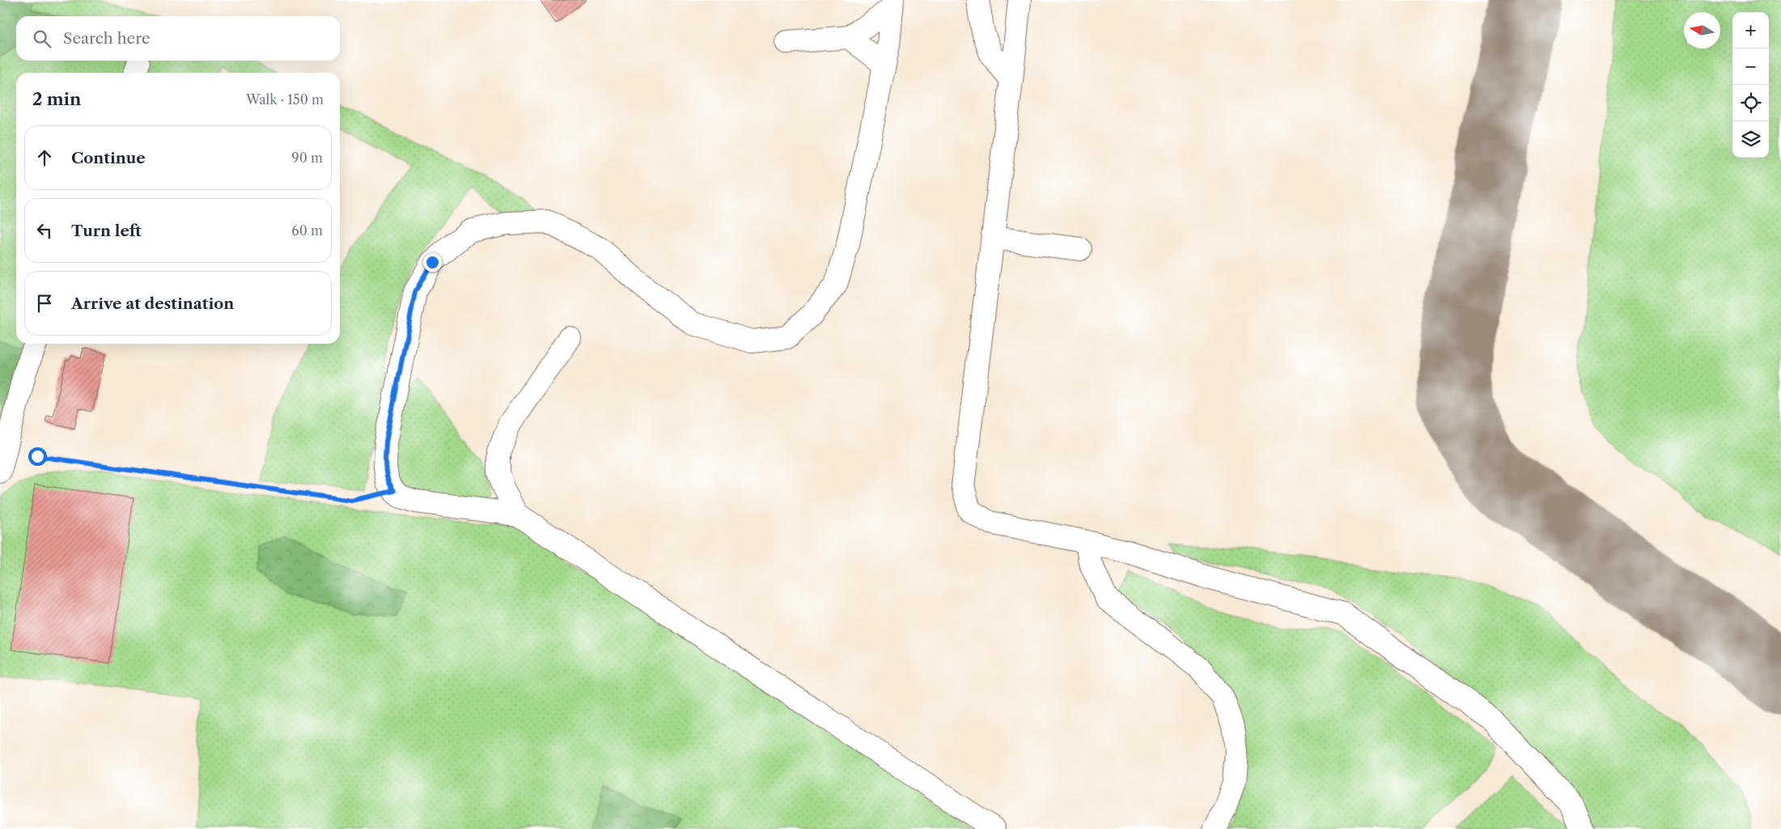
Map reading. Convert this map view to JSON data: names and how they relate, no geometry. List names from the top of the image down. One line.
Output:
{"north":"left","page":{"map_buttons":["+","−"],"search":"Search here","heading":["2 min","Walk · 150 m"],"list":[["Continue","90 m"],["Turn left","60 m"],"Arrive at destination"]}}
